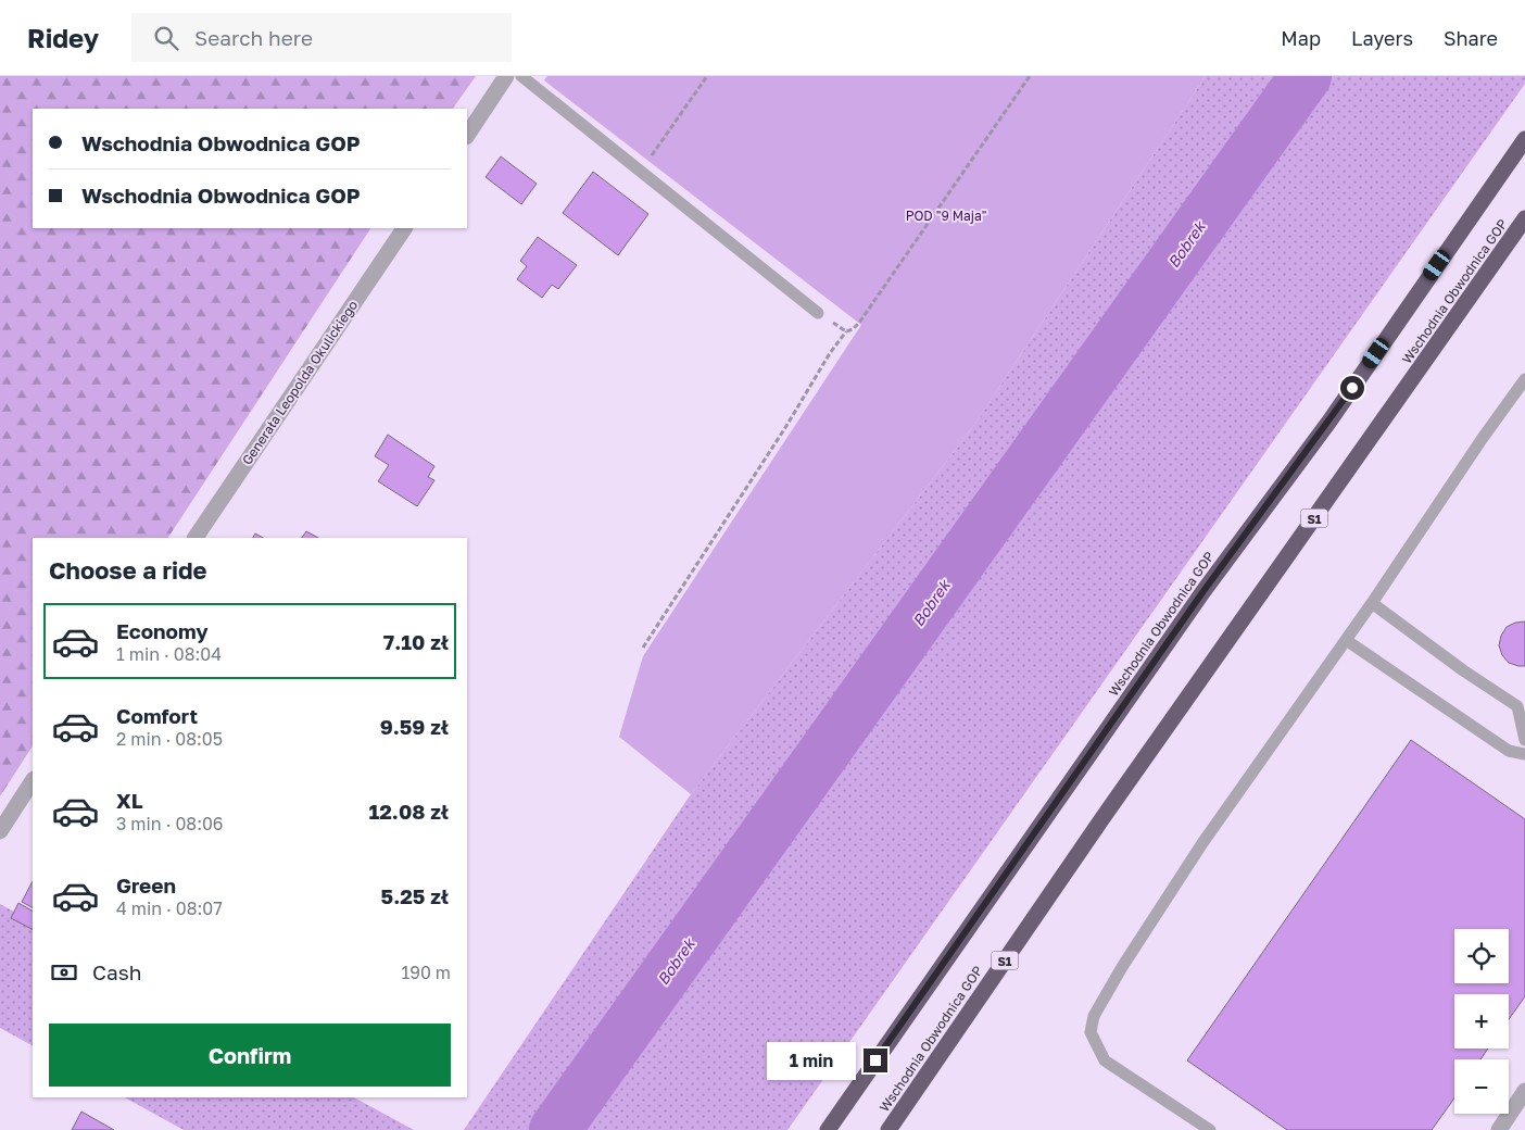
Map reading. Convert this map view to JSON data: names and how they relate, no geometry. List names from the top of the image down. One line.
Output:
{"streets":{"highway":["Wschodnia Obwodnica GOP","S1"],"street":["Generała Leopolda Okulickiego"]},"water":["Bobrek"],"parks":["POD \"9 Maja\""],"page":{"header":"Ridey","search":"Search here","nav":["Map","Layers","Share"],"banner":["Wschodnia Obwodnica GOP","Wschodnia Obwodnica GOP"],"heading":"Choose a ride","list":[{"name":"Economy","note":"1 min · 08:04","value":"7.10 zł"},{"name":"Comfort","note":"2 min · 08:05","value":"9.59 zł"},{"name":"XL","note":"3 min · 08:06","value":"12.08 zł"},{"name":"Green","note":"4 min · 08:07","value":"5.25 zł"}],"map_buttons":["+","−"],"pay":["Cash","190 m"],"buttons":"Confirm","bubble":"1 min"}}
